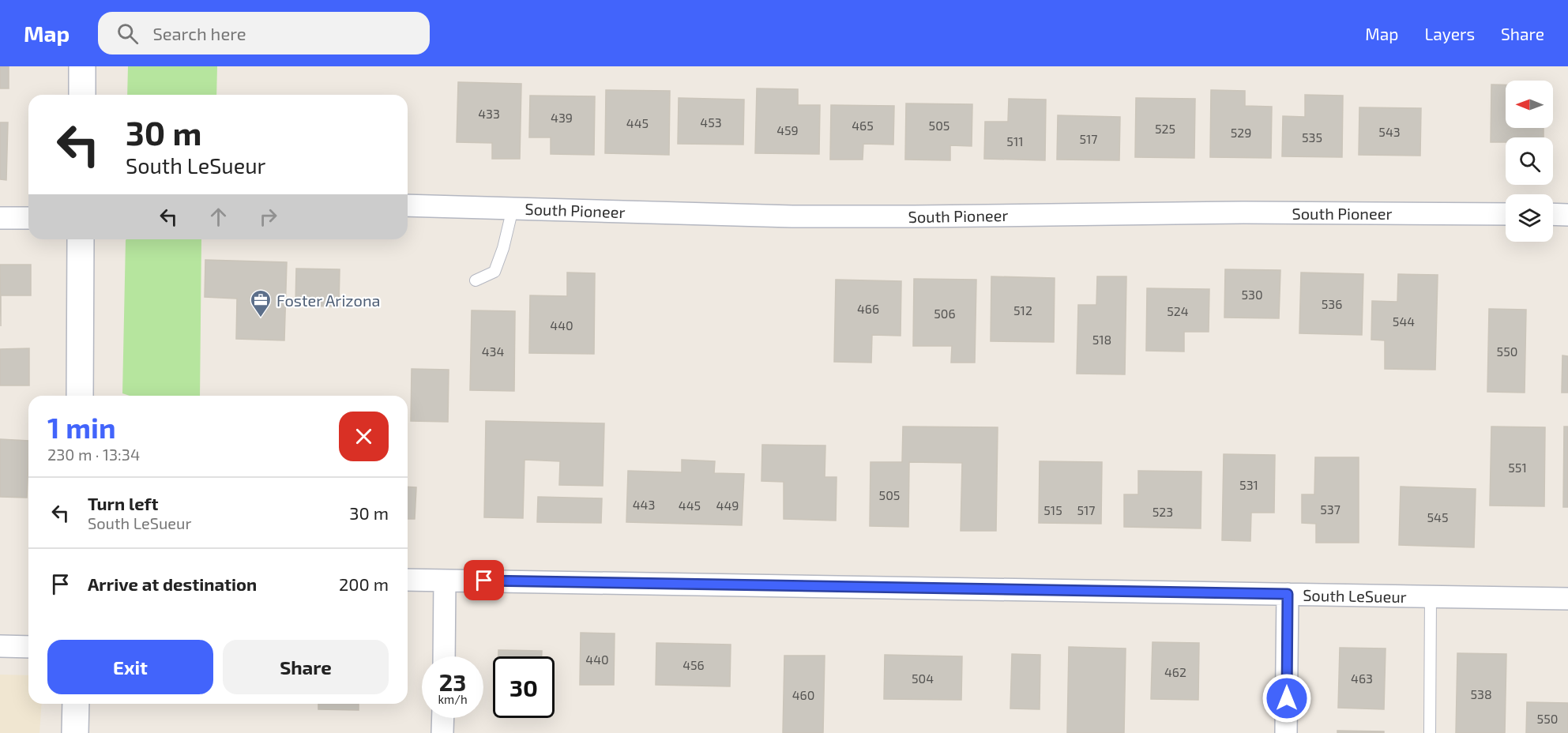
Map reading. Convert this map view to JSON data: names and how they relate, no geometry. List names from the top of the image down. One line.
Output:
{"streets":{"street":["South Pioneer","South LeSueur"]},"places":{"office":["Foster Arizona"]},"house_numbers":["433","439","453","445","465","505","525","459","543","529","535","517","511","530","536","466","512","524","506","544","440","518","434","550","551","531","505","443","445","449","537","515","517","523","545","440","456","462","504","463","538","460","550"],"north":"left","page":{"header":"Map","search":"Search here","nav":["Map","Layers","Share"],"turn":["30 m","South LeSueur"],"heading":["1 min","230 m · 13:34"],"list":[{"name":"Turn left","note":"South LeSueur","value":"30 m"},{"name":"Arrive at destination","value":"200 m"}],"buttons":["Exit","Share"],"speed":"23 km/h","limit":"30"}}
